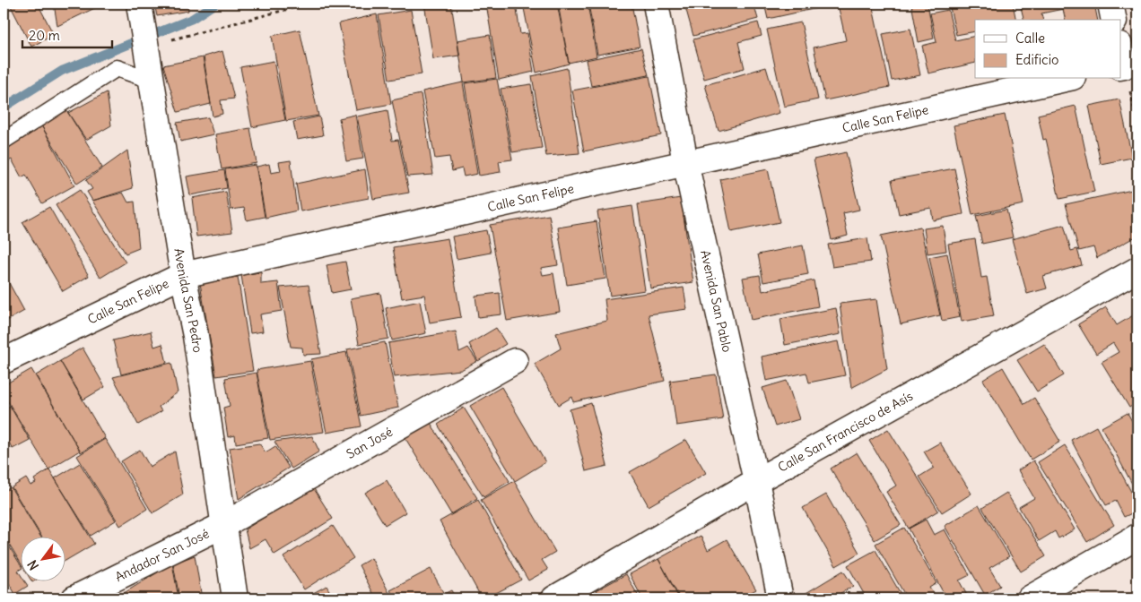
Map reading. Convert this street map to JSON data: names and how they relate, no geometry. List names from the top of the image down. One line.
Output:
{"streets":{"street":["Calle San Felipe","Avenida San Pedro","Avenida San Pablo","Calle San Francisco de Asís","San José","Andador San José"]},"crossings":[["Calle San Felipe","Avenida San Pedro"],["Calle San Felipe","Avenida San Pablo"],["Avenida San Pedro","San José"],["Avenida San Pedro","Andador San José"],["Avenida San Pablo","Calle San Francisco de Asís"],["San José","Andador San José"]],"legend":["Calle","Edificio"],"scale_bar":"20 m","north":"bottom left"}
